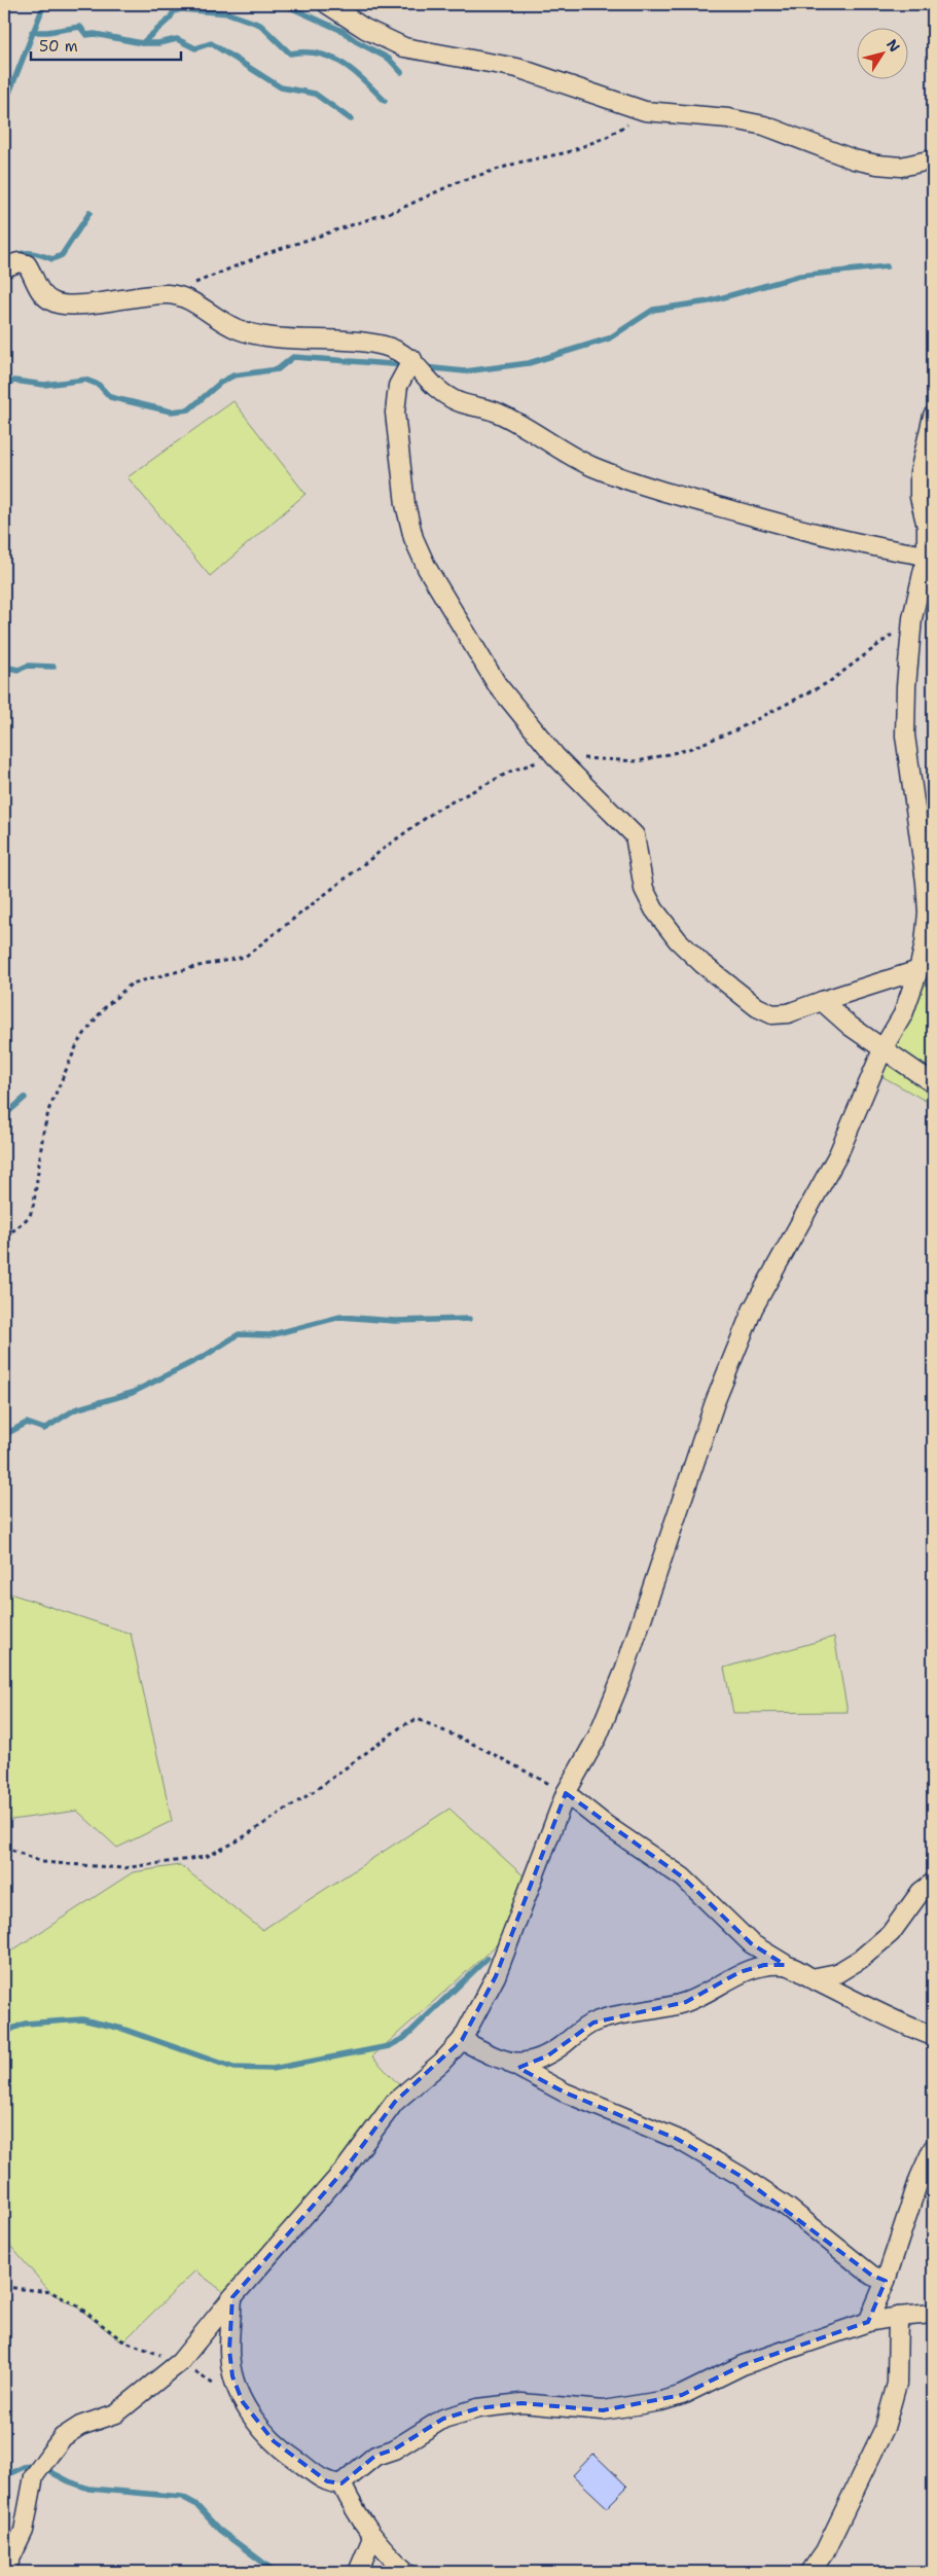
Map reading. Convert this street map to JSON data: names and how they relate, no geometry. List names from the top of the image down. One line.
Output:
{"scale_bar":"50 m","north":"top right"}
